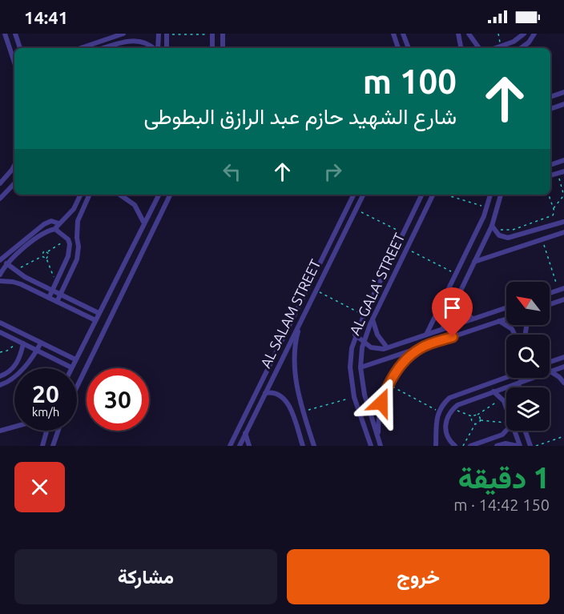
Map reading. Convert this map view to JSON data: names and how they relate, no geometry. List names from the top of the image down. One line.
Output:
{"streets":{"street":["AL GALA' STREET","AL SALAM STREET"]},"north":"top left","page":{"status":"14:41","turn":["100 m","شارع الشهيد حازم عبد الرازق البطوطى"],"speed":"20 km/h","limit":"30","heading":["1 دقيقة","150 m · 14:42"],"buttons":["خروج","مشاركة"]}}
